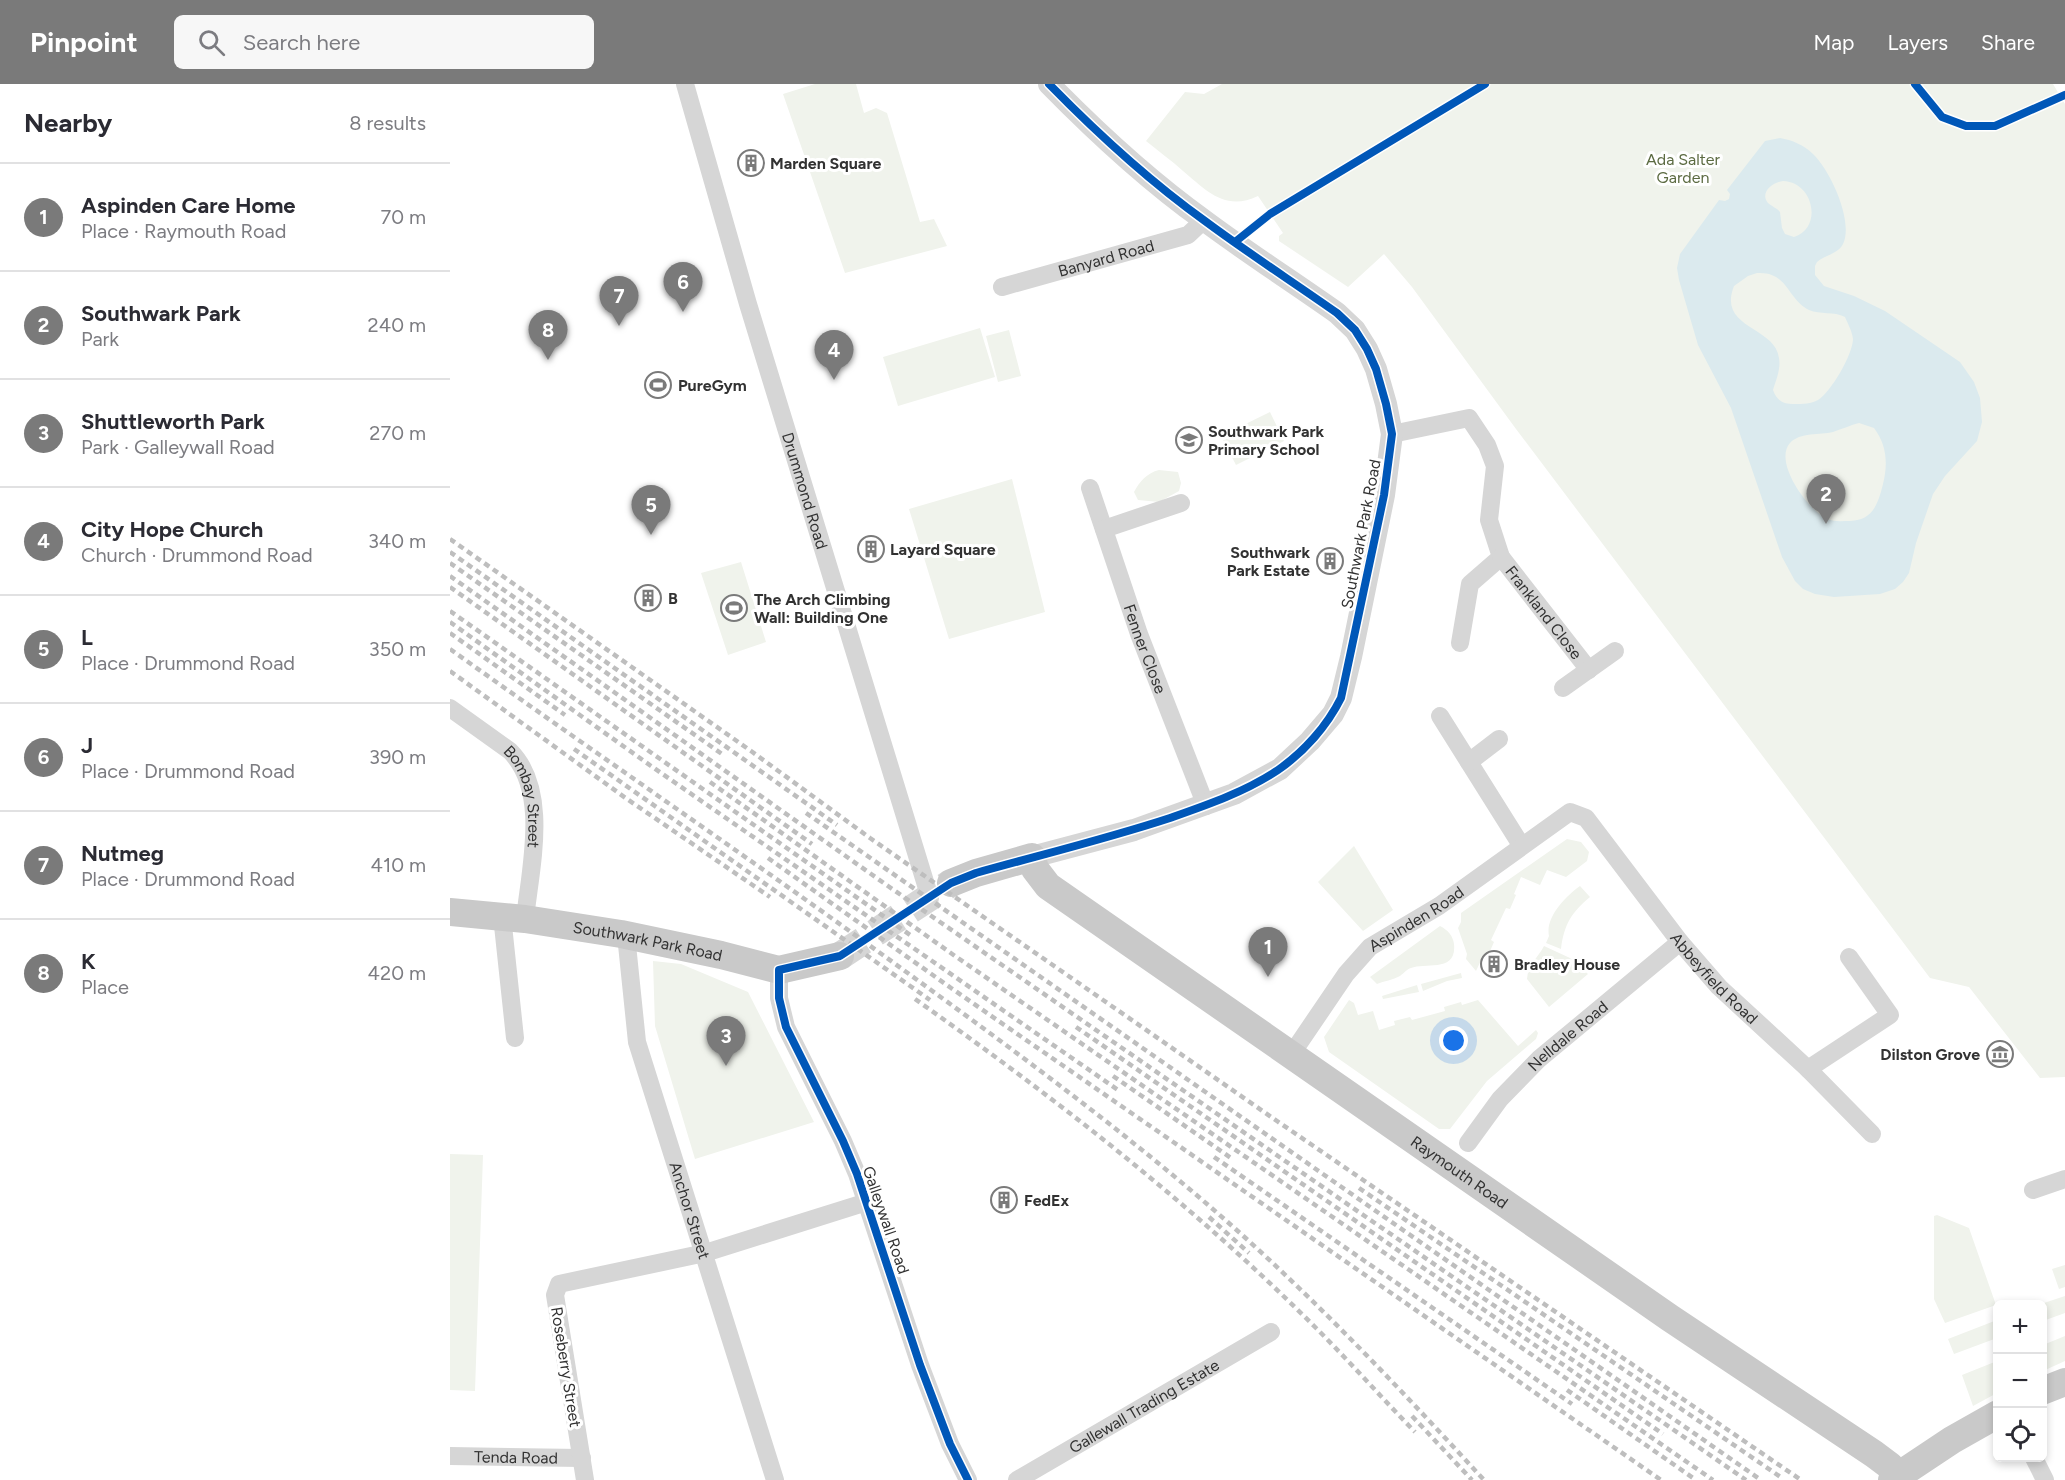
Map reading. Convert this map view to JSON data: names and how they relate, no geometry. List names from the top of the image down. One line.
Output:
{"streets":{"main road":["Southwark Park Road","Raymouth Road"],"street":["Banyard Road","Drummond Road","Frankland Close","Fenner Close","Bombay Street","Aspinden Road","Abbeyfield Road","Nelldale Road","Anchor Street","Galleywall Road","Roseberry Street","Gallewall Trading Estate","Tenda Road"]},"crossings":[["Banyard Road","Southwark Park Road"],["Drummond Road","Southwark Park Road"],["Southwark Park Road","Frankland Close"],["Southwark Park Road","Fenner Close"],["Southwark Park Road","Bombay Street"],["Southwark Park Road","Raymouth Road"],["Southwark Park Road","Anchor Street"],["Southwark Park Road","Galleywall Road"],["Aspinden Road","Abbeyfield Road"],["Aspinden Road","Raymouth Road"],["Abbeyfield Road","Nelldale Road"],["Anchor Street","Roseberry Street"],["Galleywall Road","Roseberry Street"],["Roseberry Street","Tenda Road"]],"parks":["Ada Salter Garden"],"places":{"building":["Marden Square","Layard Square","Southwark Park Estate","B","Bradley House","FedEx"],"sports":["PureGym","The Arch Climbing Wall: Building One"],"school or university":["Southwark Park Primary School"],"museum":["Dilston Grove"]},"page":{"header":"Pinpoint","search":"Search here","nav":["Map","Layers","Share"],"heading":["Nearby","8 results"],"list":[{"mark":"1","name":"Aspinden Care Home","note":"Place · Raymouth Road","value":"70 m"},{"mark":"2","name":"Southwark Park","note":"Park","value":"240 m"},{"mark":"3","name":"Shuttleworth Park","note":"Park · Galleywall Road","value":"270 m"},{"mark":"4","name":"City Hope Church","note":"Church · Drummond Road","value":"340 m"},{"mark":"5","name":"L","note":"Place · Drummond Road","value":"350 m"},{"mark":"6","name":"J","note":"Place · Drummond Road","value":"390 m"},{"mark":"7","name":"Nutmeg","note":"Place · Drummond Road","value":"410 m"},{"mark":"8","name":"K","note":"Place","value":"420 m"}],"pins":["6","7","8","4","2","5","1","3"],"map_buttons":["+","−"]}}
